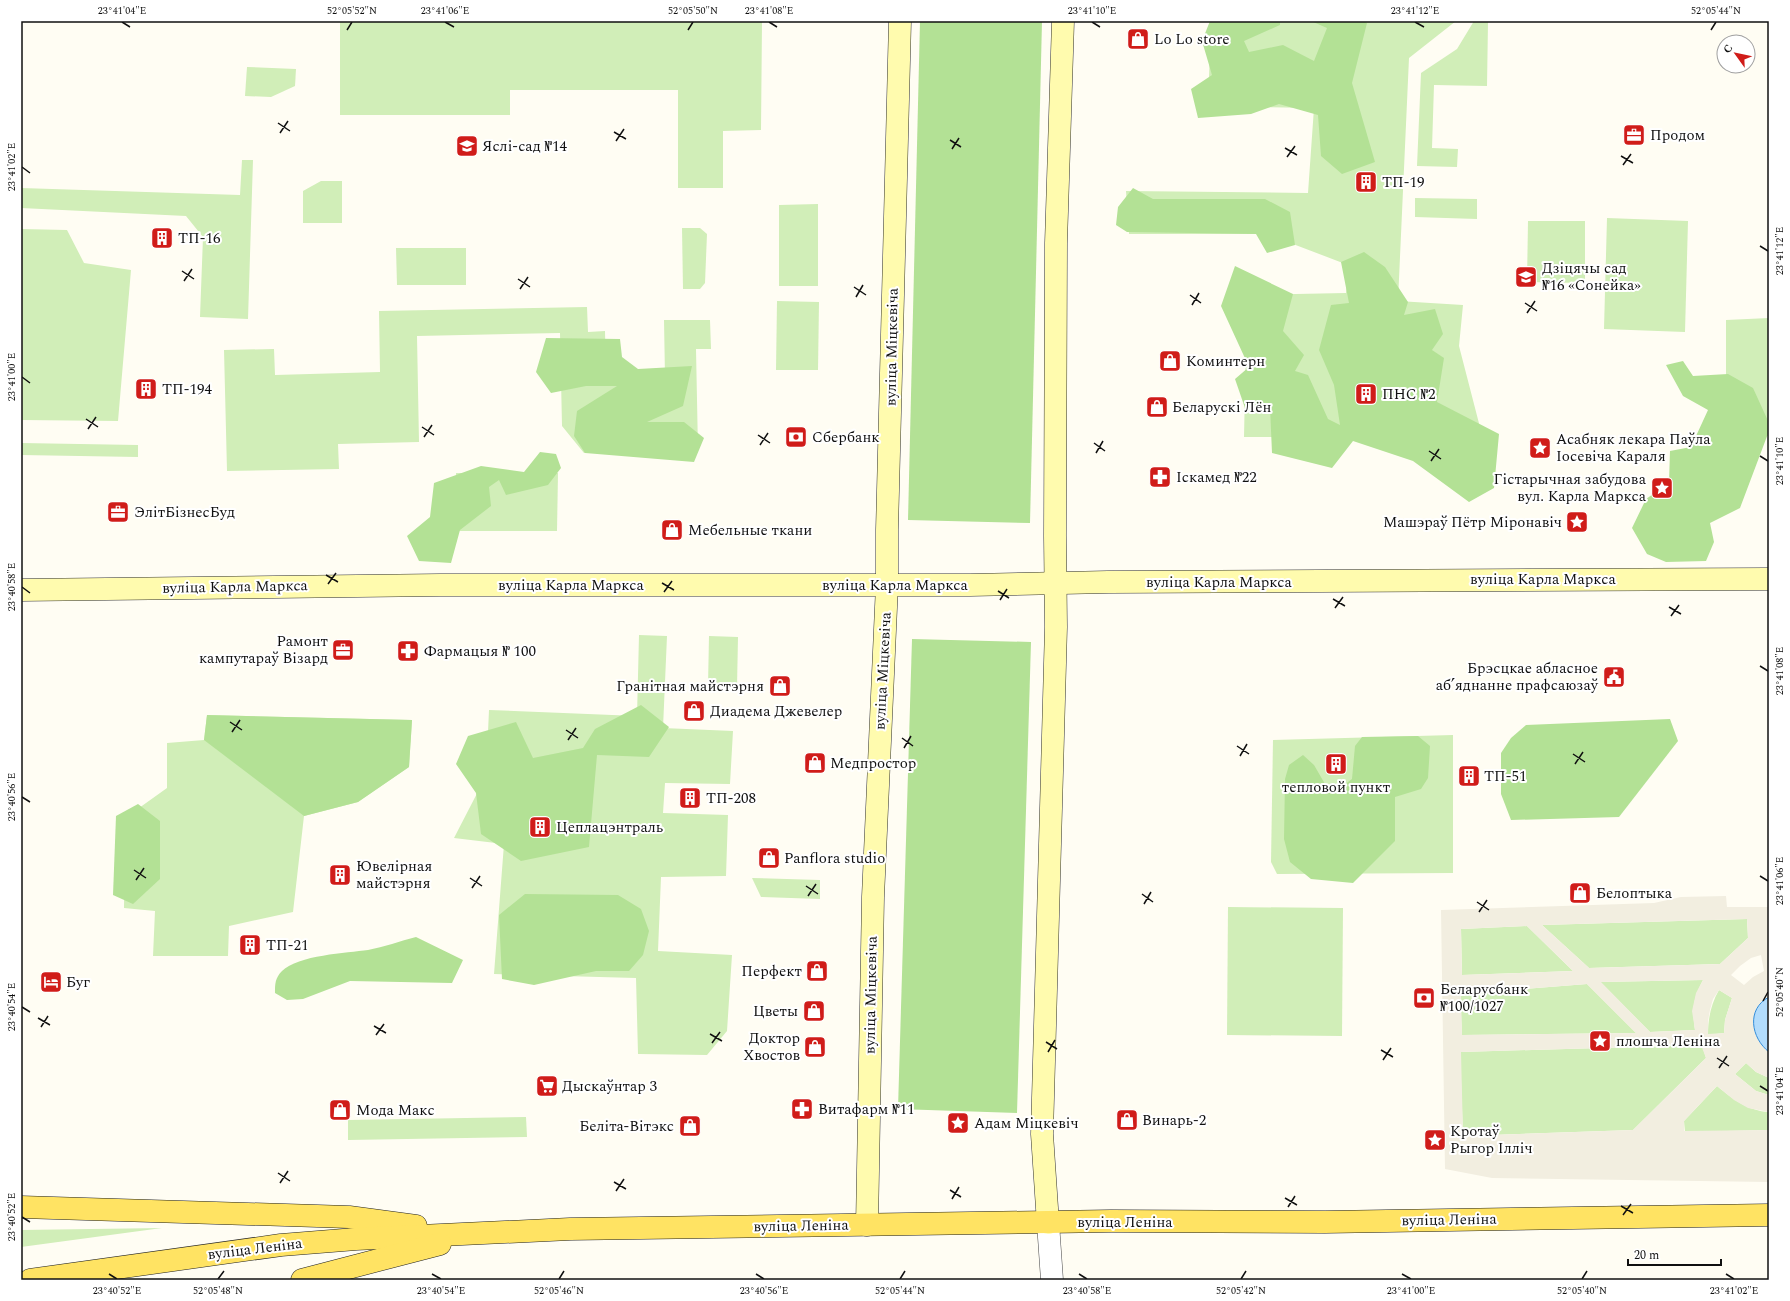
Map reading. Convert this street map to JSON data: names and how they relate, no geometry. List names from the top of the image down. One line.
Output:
{"streets":{"main road":["вуліца Міцкевіча","вуліца Карла Маркса","вуліца Леніна"]},"crossings":[["вуліца Міцкевіча","вуліца Карла Маркса"],["вуліца Міцкевіча","вуліца Леніна"]],"places":{"shop":["Lo Lo store","Коминтерн","Беларускi Лён","Мебельные ткани","Гранітная майстэрня","Диадема Джевелер","Медпростор","Panflora studio","Белоптыка","Перфект","Цветы","Доктор Хвостов","Мода Макс","Винарь-2","Беліта-Вітэкс"],"office":["Продом","ЭлітБізнесБуд","Рамонт кампутараў Візард"],"school or university":["Яслі-сад №14","Дзіцячы сад №16 «Сонейка»"],"building":["ТП-19","ТП-16","ТП-194","ПНС №2","тепловой пункт","ТП-51","ТП-208","Цеплацэнтраль","Ювелірная майстэрня","ТП-21"],"bank":["Сбербанк","Беларусбанк №100/1027"],"place":["Асабняк лекара Паўла Іосевіча Караля","Гістарычная забудова вул. Карла Маркса","Машэраў Пётр Міронавіч","плошча Леніна","Адам Міцкевіч","Кротаў Рыгор Ілліч"],"pharmacy":["Іскамед №22","Фармацыя № 100","Витафарм №11"],"public building":["Брэсцкае абласное абʼяднанне прафсаюзаў"],"hotel":["Буг"],"supermarket":["Дыскаўнтар 3"]},"scale_bar":"20 m","north":"top left","coordinates":["23°41'04\"E","52°05'52\"N","23°41'06\"E","52°05'50\"N","23°41'08\"E","23°41'10\"E","23°41'12\"E","52°05'44\"N","23°41'02\"E","23°41'00\"E","23°40'58\"E","23°40'56\"E","52°05'40\"N","23°40'54\"E","23°40'52\"E","52°05'48\"N","52°05'46\"N","52°05'42\"N"]}
